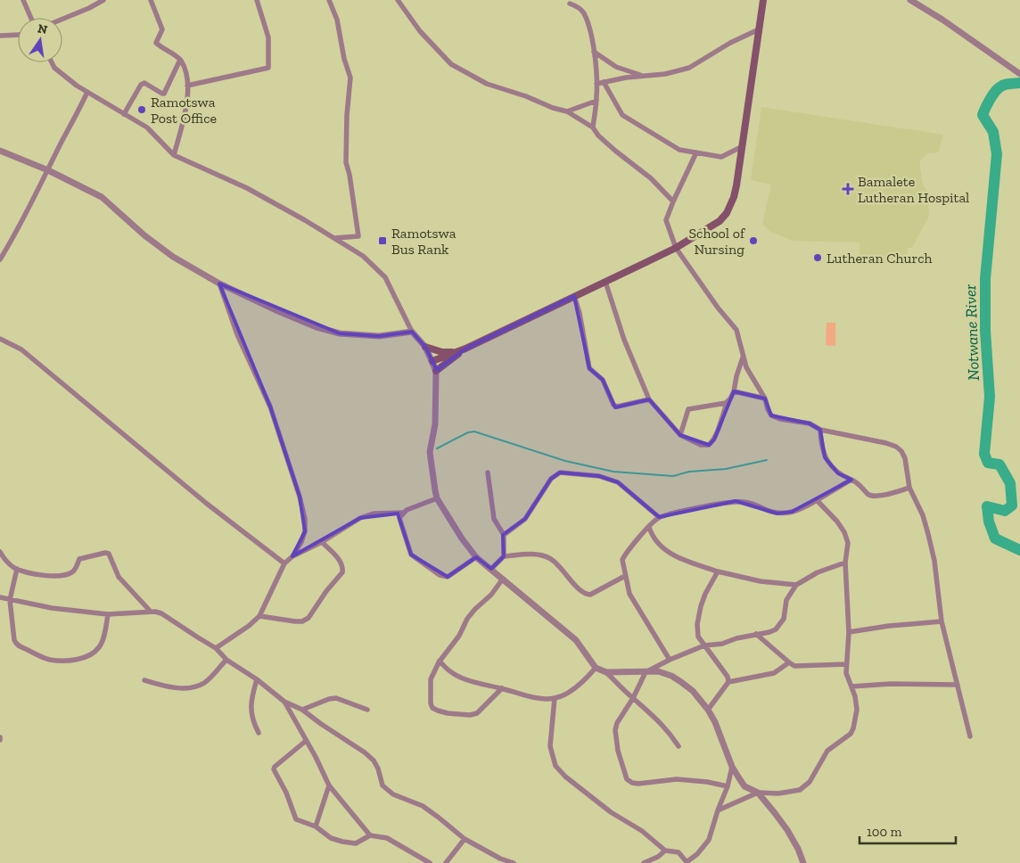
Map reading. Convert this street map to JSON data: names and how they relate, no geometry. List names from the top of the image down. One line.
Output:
{"water":["Notwane River"],"places":{"other":["Ramotswa Post Office","School of Nursing","Lutheran Church"],"health":["Bamalete Lutheran Hospital"],"transit":["Ramotswa Bus Rank"]},"scale_bar":"100 m","north":"top"}
